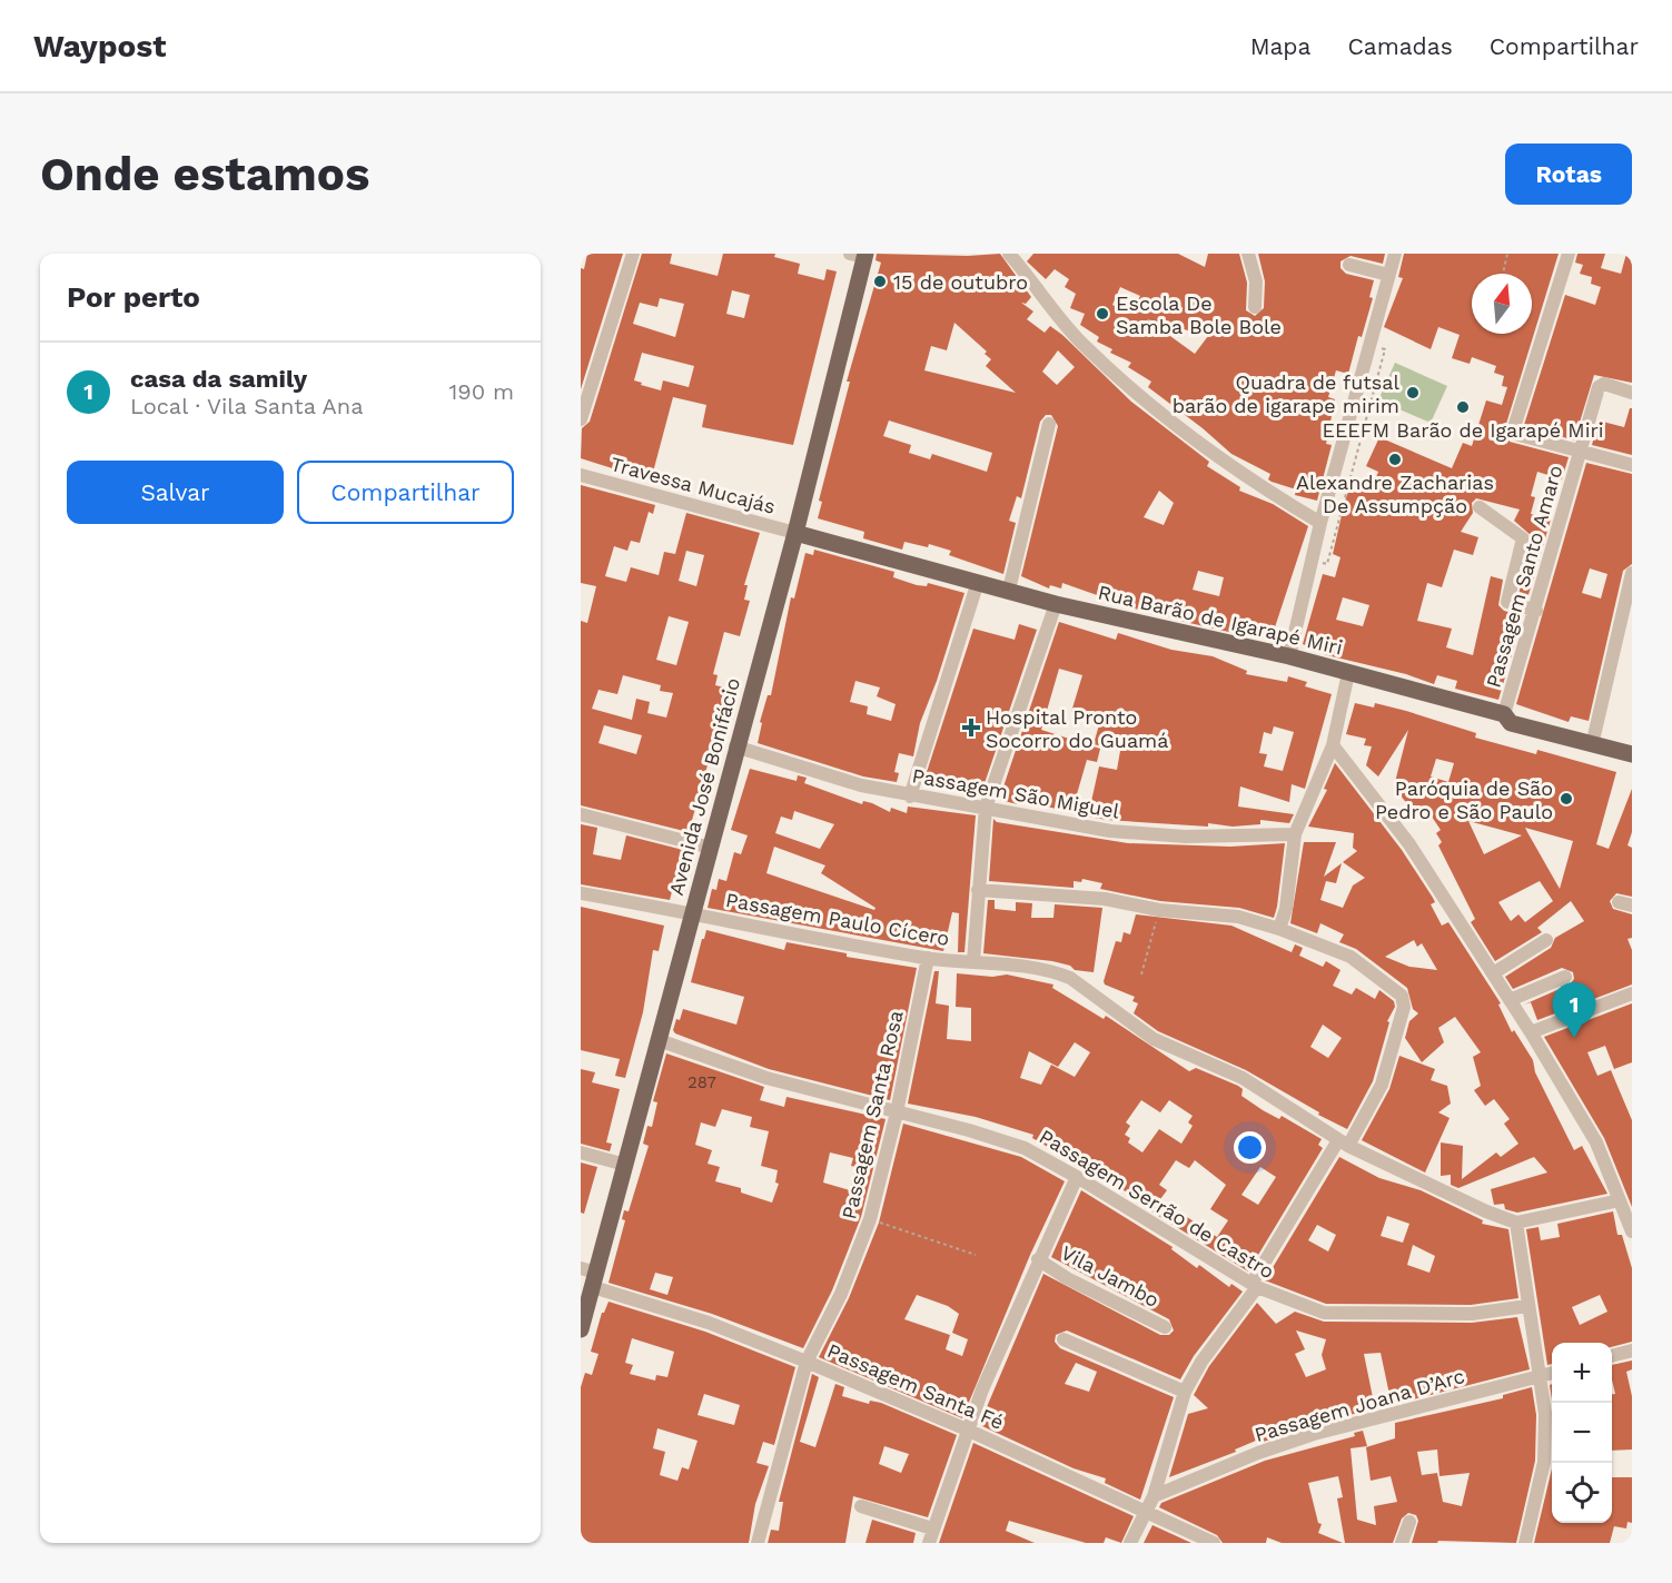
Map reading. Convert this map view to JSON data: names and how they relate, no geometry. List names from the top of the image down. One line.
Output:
{"streets":{"main road":["Rua Barão de Igarapé Miri","Avenida José Bonifácio"],"street":["Travessa Mucajás","Passagem Santo Amaro","Passagem São Miguel","Passagem Paulo Cícero","Passagem Santa Rosa","Passagem Serrão de Castro","Vila Jambo","Passagem Santa Fé","Passagem Joana D’Arc"]},"crossings":[["Travessa Mucajás","Rua Barão de Igarapé Miri"],["Travessa Mucajás","Avenida José Bonifácio"],["Passagem Santo Amaro","Rua Barão de Igarapé Miri"],["Rua Barão de Igarapé Miri","Avenida José Bonifácio"],["Avenida José Bonifácio","Passagem São Miguel"],["Avenida José Bonifácio","Passagem Paulo Cícero"],["Avenida José Bonifácio","Passagem Serrão de Castro"],["Avenida José Bonifácio","Passagem Santa Fé"],["Passagem Paulo Cícero","Passagem Santa Rosa"],["Passagem Santa Rosa","Passagem Serrão de Castro"],["Passagem Santa Rosa","Passagem Santa Fé"]],"places":{"other":["15 de outubro","Escola De Samba Bole Bole","Quadra de futsal barão de igarape mirim","EEEFM Barão de Igarapé Miri","Alexandre Zacharias De Assumpção","Paróquia de São Pedro e São Paulo"],"health":["Hospital Pronto Socorro do Guamá"]},"house_numbers":["287"],"north":"top","page":{"header":"Waypost","nav":["Mapa","Camadas","Compartilhar"],"buttons":["Rotas",["Salvar","Compartilhar"]],"title":"Onde estamos","heading":"Por perto","list":[{"mark":"1","name":"casa da samily","note":"Local · Vila Santa Ana","value":"190 m"}],"pins":"1","map_buttons":["+","−"]}}
